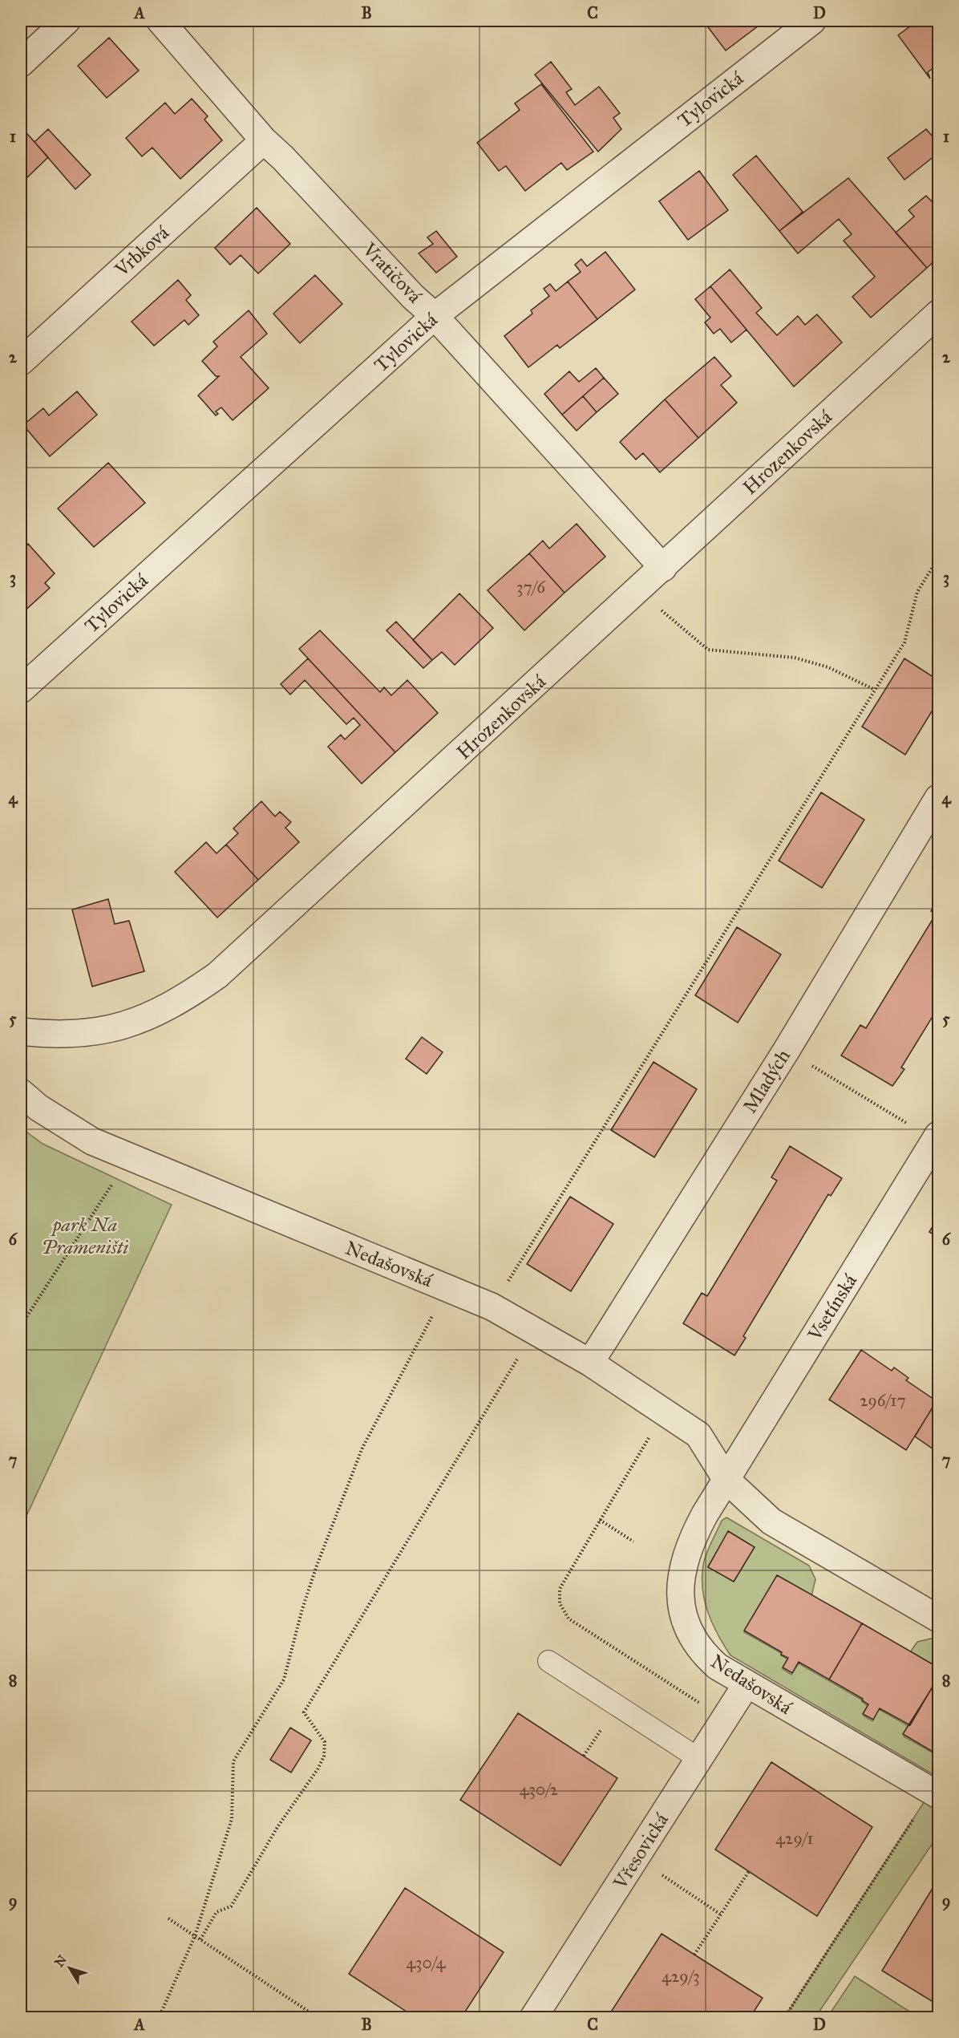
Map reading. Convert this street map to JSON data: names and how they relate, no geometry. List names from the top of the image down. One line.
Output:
{"streets":{"street":["Tylovická","Vrbková","Vratičová","Hrozenkovská","Mladých","Nedašovská","Vsetínská","Vřesovická"]},"crossings":[["Tylovická","Vratičová"],["Vrbková","Vratičová"],["Vratičová","Hrozenkovská"],["Mladých","Nedašovská"],["Nedašovská","Vsetínská"],["Nedašovská","Vřesovická"]],"parks":["park Na Prameništi"],"house_numbers":["37/6","296/17","430/2","429/1","430/4","429/3"],"north":"top left","grid":{"columns":["A","B","C","D"],"rows":["1","2","3","4","5","6","7","8","9"]}}
